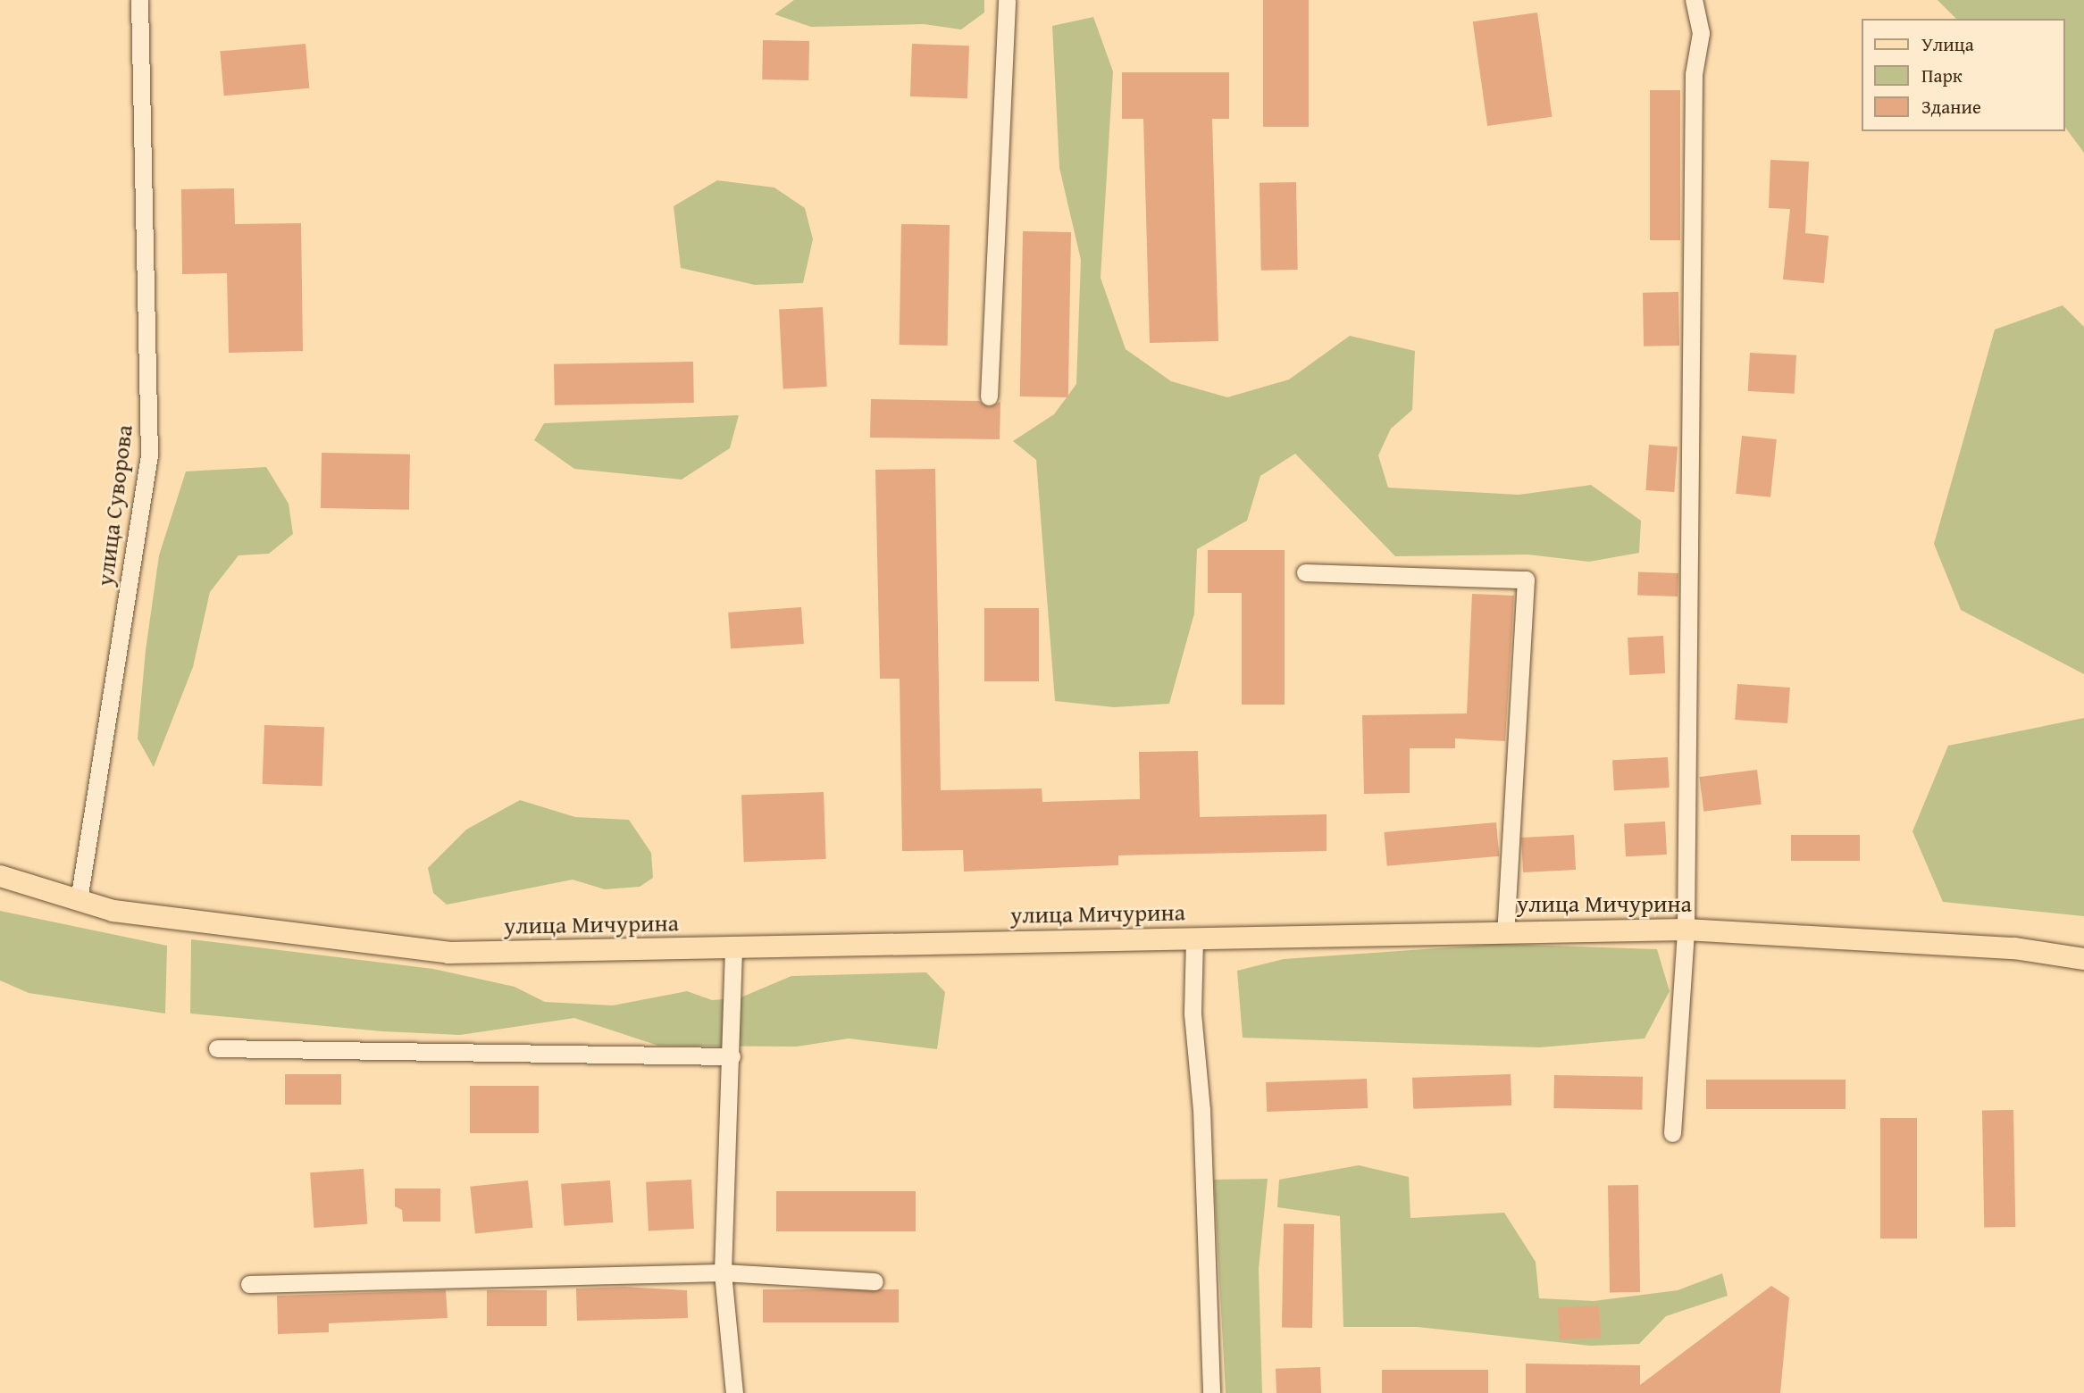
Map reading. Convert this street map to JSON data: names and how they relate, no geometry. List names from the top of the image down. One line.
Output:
{"streets":{"main road":["улица Мичурина"],"street":["улица Суворова"]},"crossings":[["улица Суворова","улица Мичурина"]],"legend":["Улица","Парк","Здание"]}
